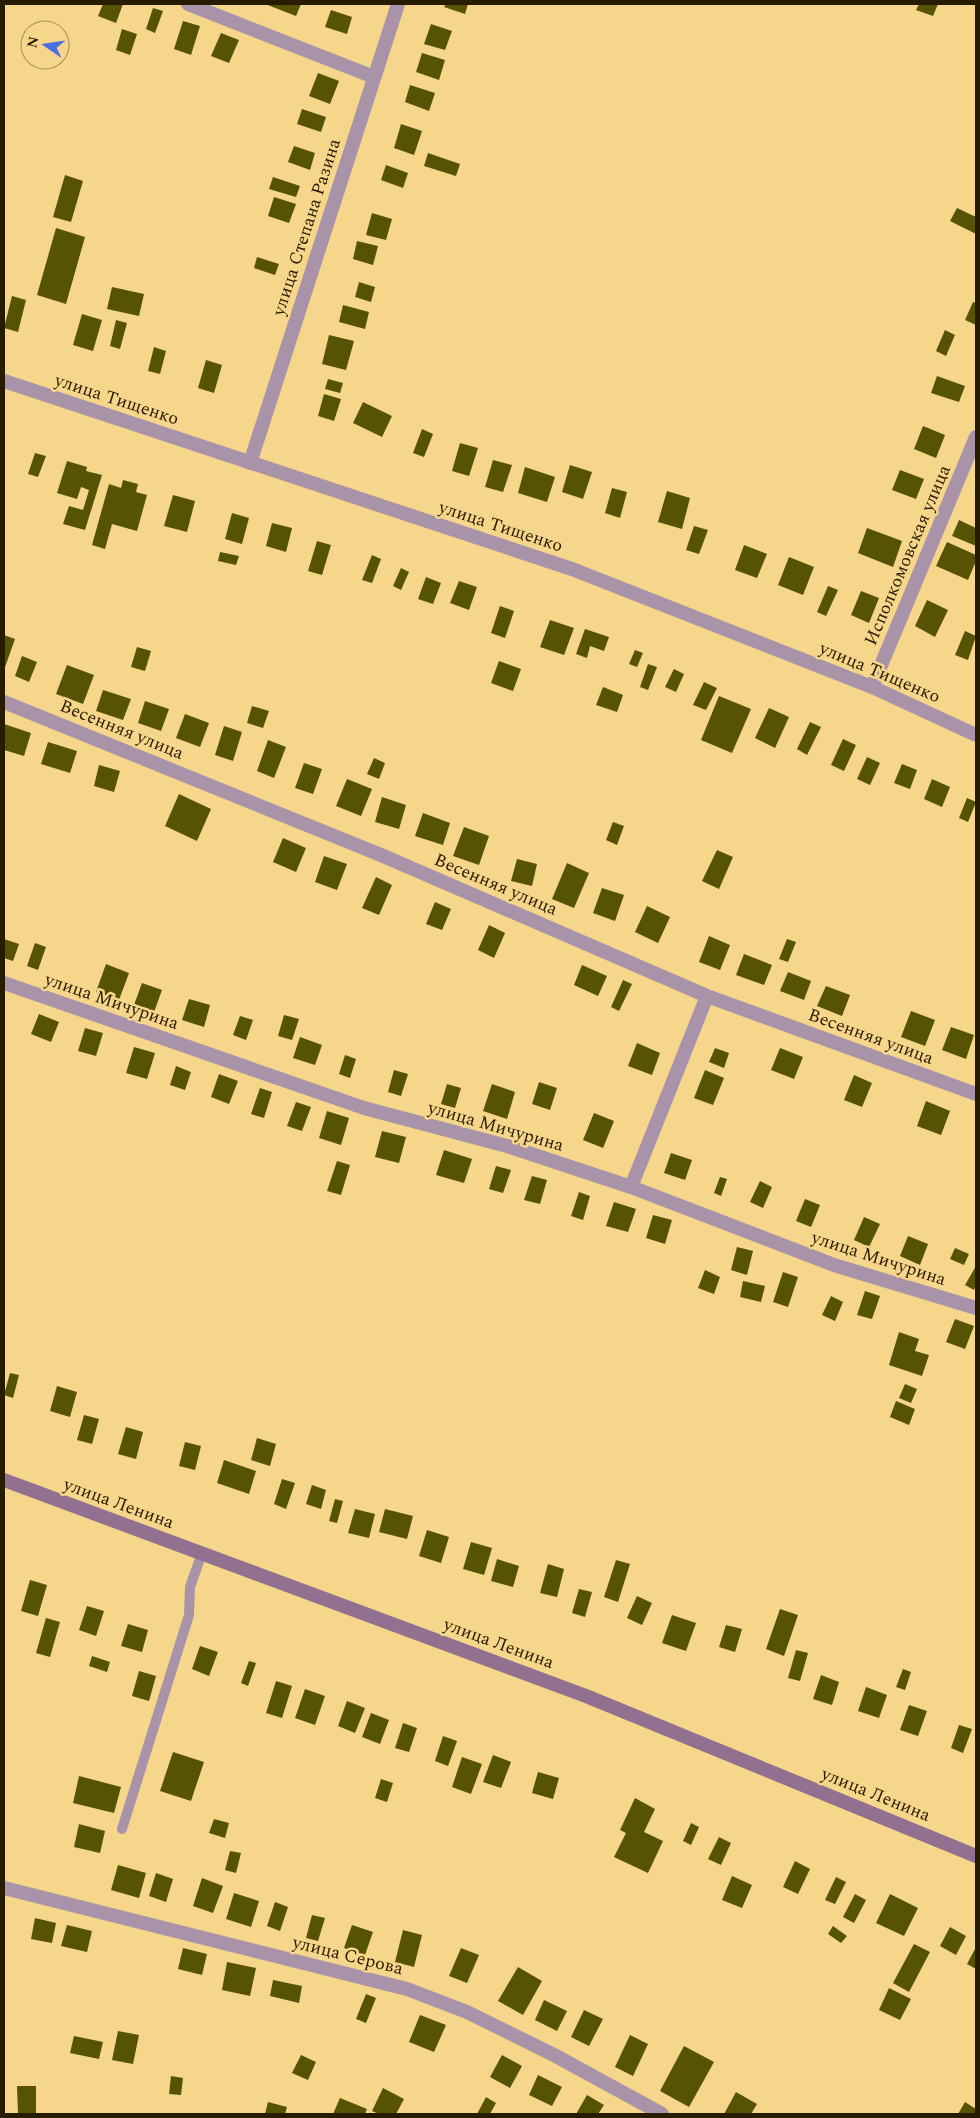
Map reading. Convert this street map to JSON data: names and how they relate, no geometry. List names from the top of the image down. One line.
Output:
{"streets":{"main road":["улица Ленина"],"street":["улица Степана Разина","улица Тищенко","Исполкомовская улица","Весенняя улица","улица Мичурина","улица Серова"]},"crossings":[["улица Степана Разина","улица Тищенко"],["улица Тищенко","Исполкомовская улица"]],"north":"left"}
